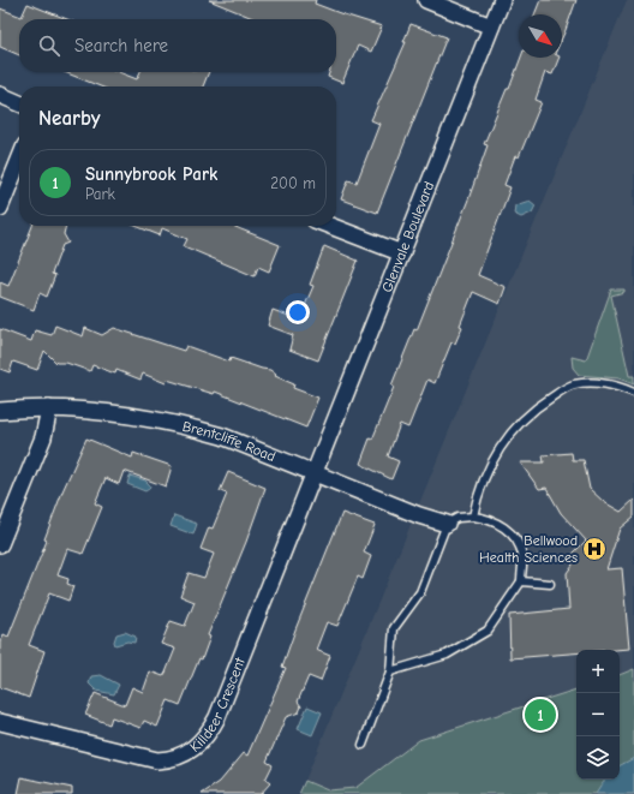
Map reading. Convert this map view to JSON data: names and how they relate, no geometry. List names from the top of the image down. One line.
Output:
{"streets":{"street":["Glenvale Boulevard","Brentcliffe Road","Killdeer Crescent"]},"crossings":[["Glenvale Boulevard","Brentcliffe Road"],["Glenvale Boulevard","Killdeer Crescent"],["Brentcliffe Road","Killdeer Crescent"]],"places":{"hospital":["Bellwood Health Sciences"]},"north":"bottom right","page":{"search":"Search here","heading":"Nearby","list":[{"mark":"1","name":"Sunnybrook Park","note":"Park","value":"200 m"}],"map_buttons":["+","−"],"pins":"1"}}
